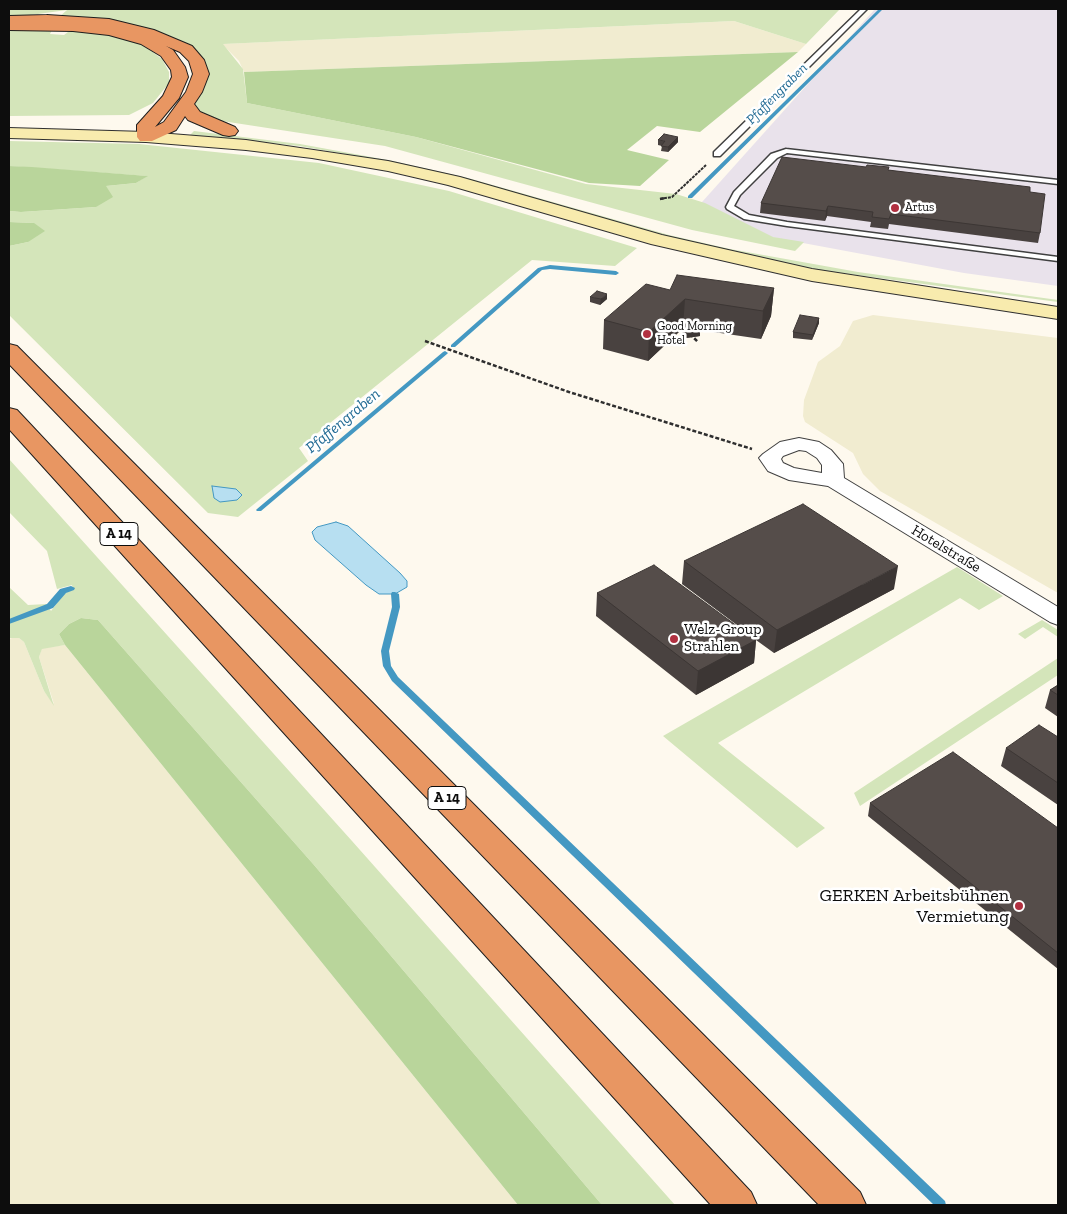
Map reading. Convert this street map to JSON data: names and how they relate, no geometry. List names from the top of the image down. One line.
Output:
{"streets":{"highway":["A 14"],"street":["Hotelstraße"]},"water":["Pfaffengraben"],"places":["Artus","Good Morning Hotel","Welz-Group Strahlen","GERKEN Arbeitsbühnen Vermietung"]}
